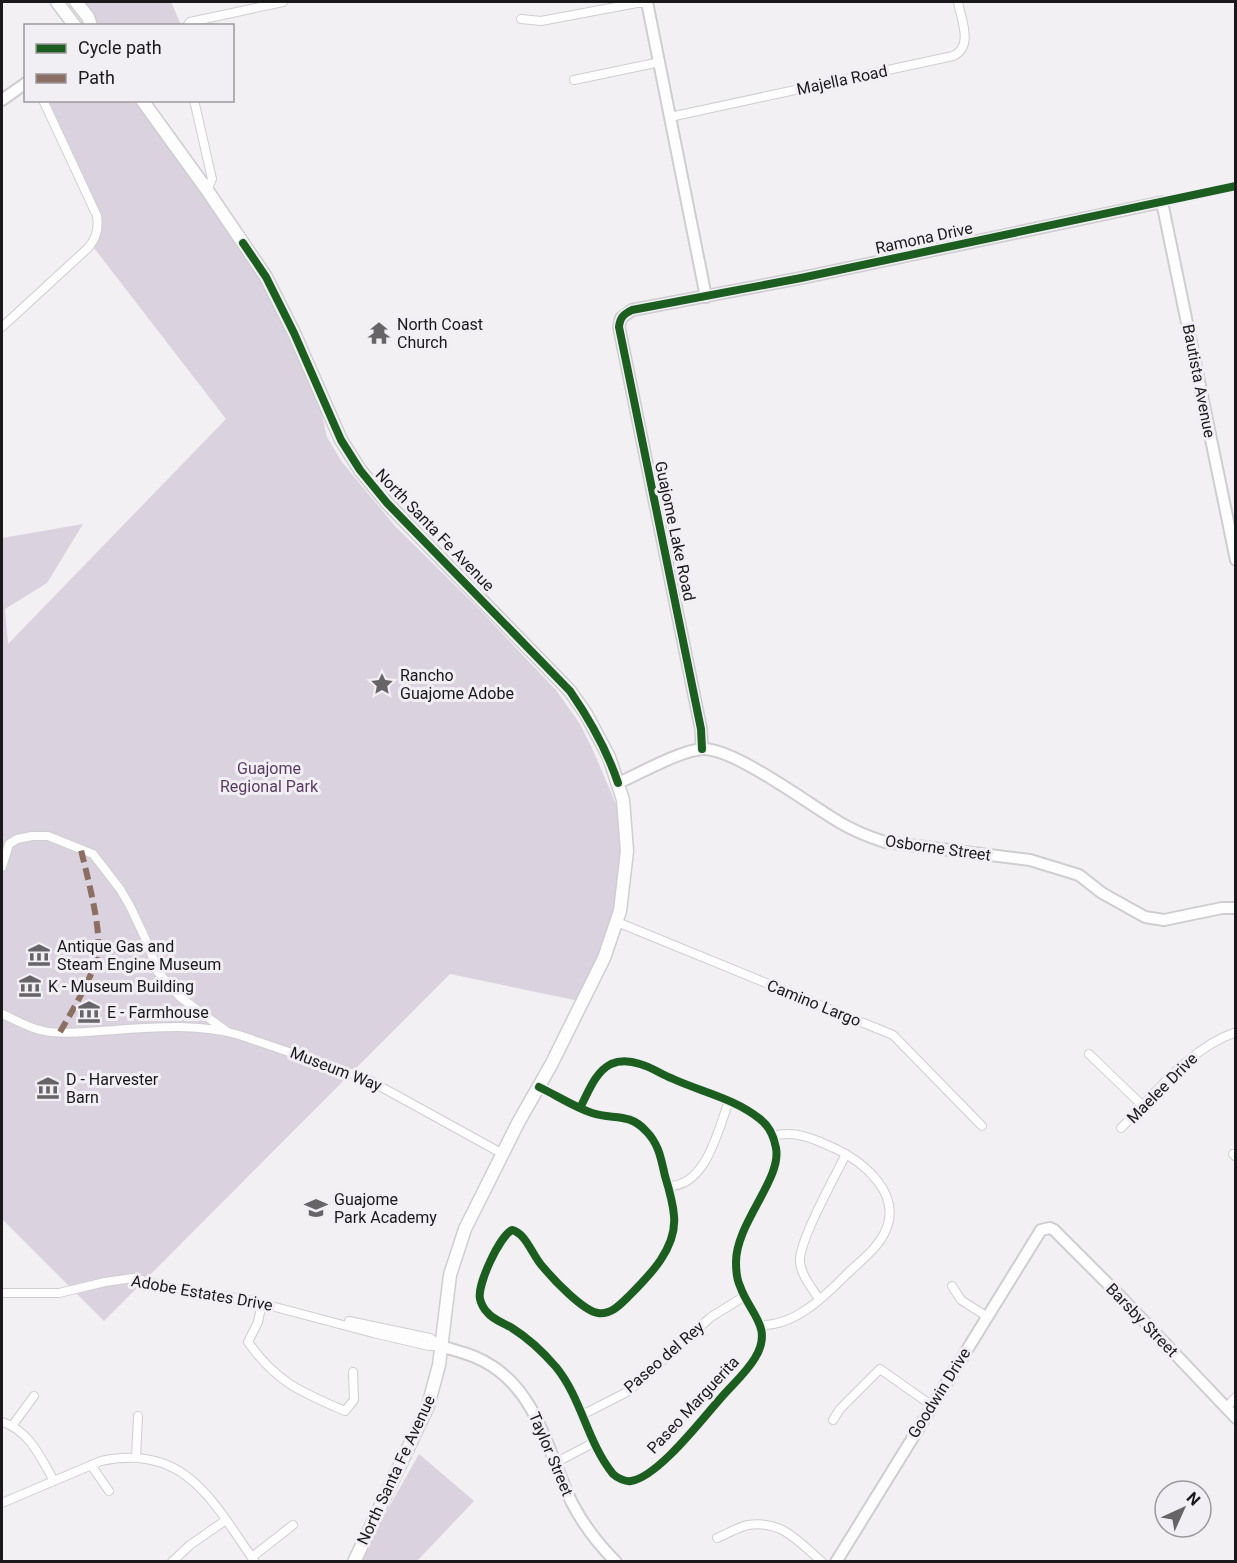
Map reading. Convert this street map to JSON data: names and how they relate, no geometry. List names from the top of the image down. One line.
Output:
{"streets":{"main road":["North Santa Fe Avenue"],"street":["Majella Road","Ramona Drive","Bautista Avenue","Guajome Lake Road","Osborne Street","Camino Largo","Museum Way","Maelee Drive","Adobe Estates Drive","Barsby Street","Paseo del Rey","Goodwin Drive","Paseo Marguerita","Taylor Street"]},"crossings":[["Ramona Drive","Bautista Avenue"],["Ramona Drive","Guajome Lake Road"],["North Santa Fe Avenue","Camino Largo"],["North Santa Fe Avenue","Museum Way"],["North Santa Fe Avenue","Adobe Estates Drive"],["North Santa Fe Avenue","Paseo Marguerita"],["North Santa Fe Avenue","Taylor Street"],["Guajome Lake Road","Osborne Street"],["Adobe Estates Drive","Taylor Street"],["Barsby Street","Goodwin Drive"],["Paseo del Rey","Paseo Marguerita"]],"parks":["Guajome Regional Park"],"places":{"temple":["North Coast Church"],"place":["Rancho Guajome Adobe"],"museum":["Antique Gas and Steam Engine Museum","K - Museum Building","E - Farmhouse","D - Harvester Barn"],"school or university":["Guajome Park Academy"]},"legend":["Cycle path","Path"],"north":"top right"}
